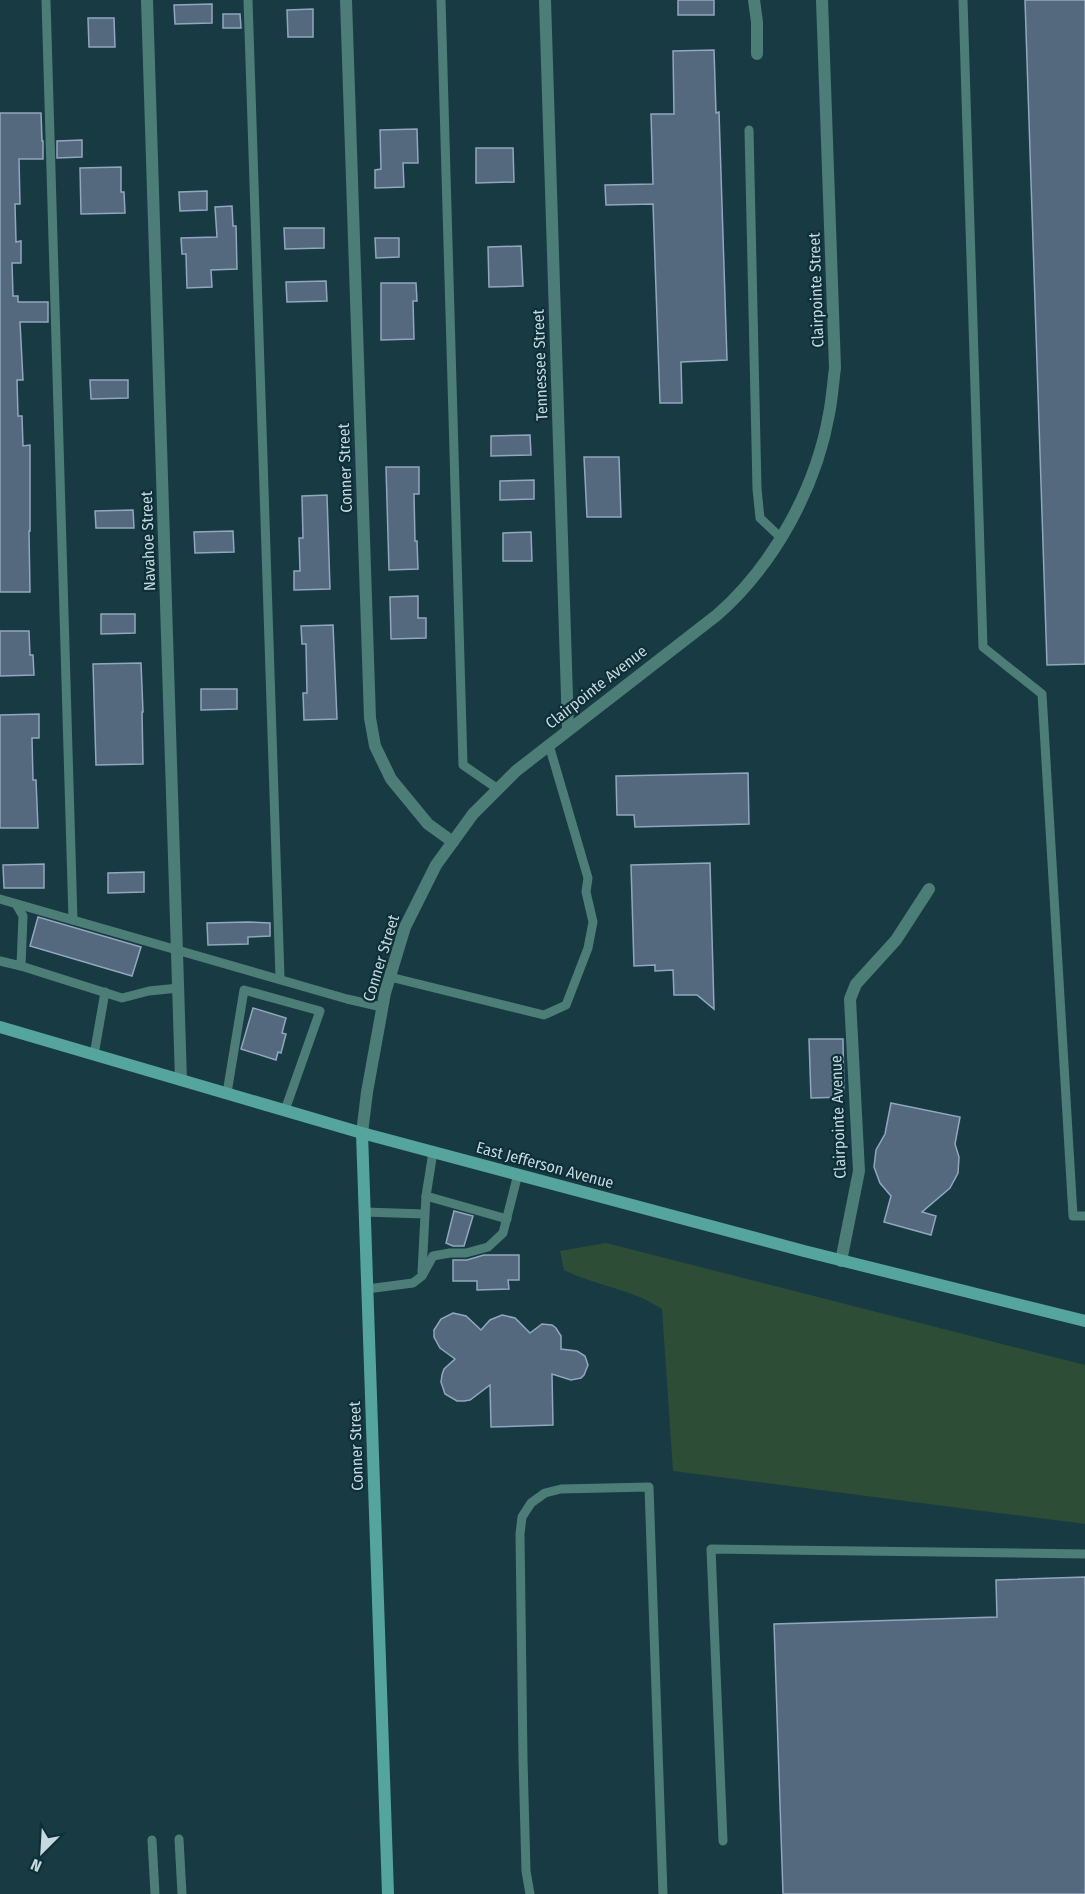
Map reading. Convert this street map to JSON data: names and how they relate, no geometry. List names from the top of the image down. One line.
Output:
{"streets":{"main road":["Conner Street","East Jefferson Avenue"],"street":["Clairpointe Street","Tennessee Street","Navahoe Street","Clairpointe Avenue"]},"crossings":[["Clairpointe Street","Clairpointe Avenue"],["Tennessee Street","Clairpointe Avenue"],["Conner Street","Clairpointe Avenue"],["Conner Street","East Jefferson Avenue"],["Navahoe Street","East Jefferson Avenue"],["Clairpointe Avenue","East Jefferson Avenue"]],"north":"bottom left"}
